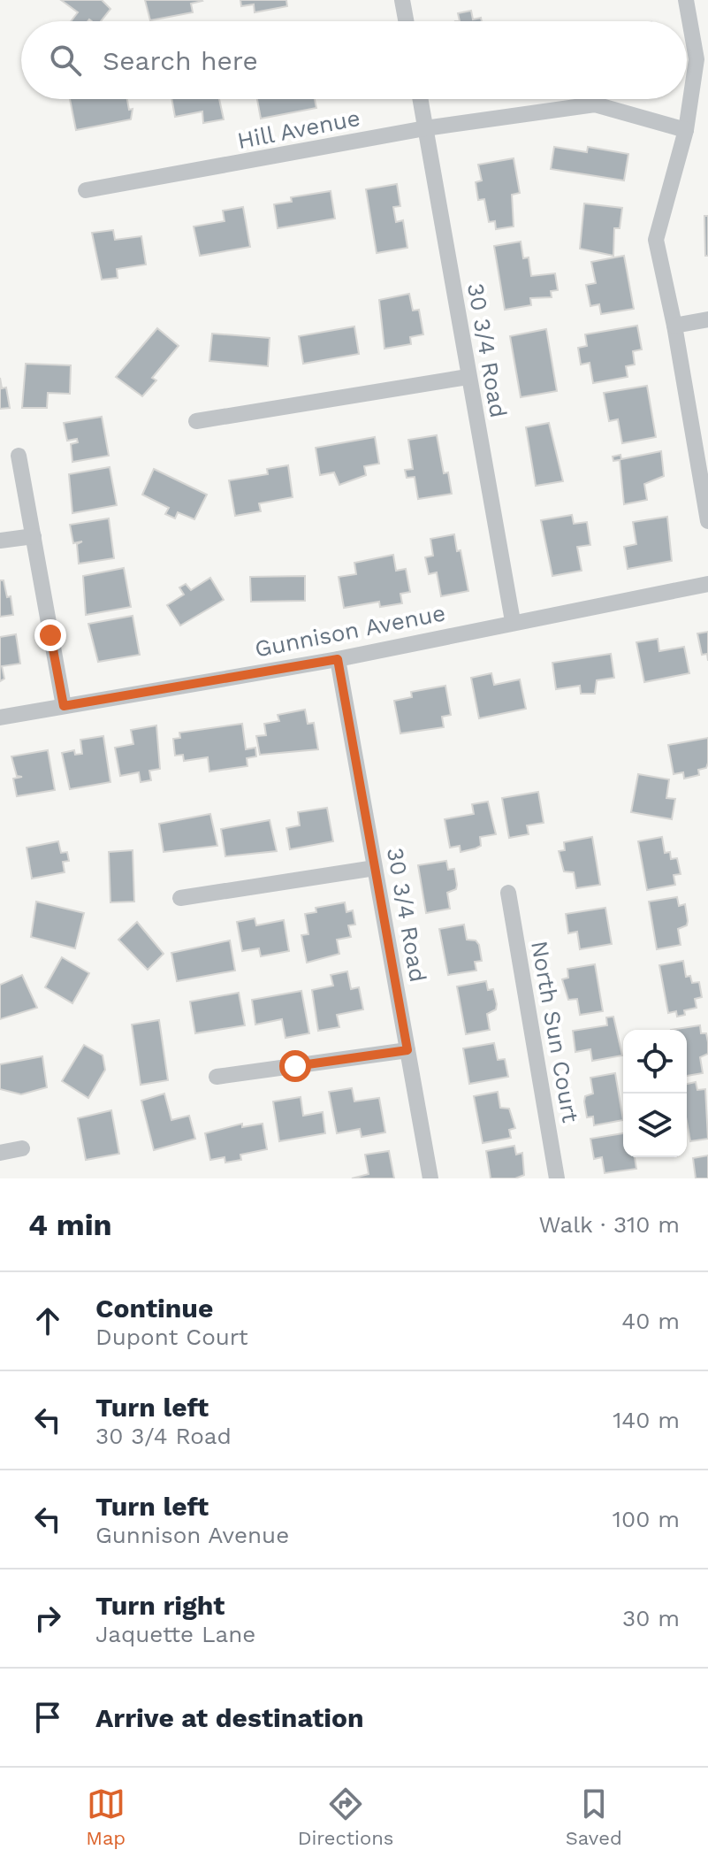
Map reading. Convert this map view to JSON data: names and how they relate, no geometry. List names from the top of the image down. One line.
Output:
{"streets":{"street":["Hill Avenue","30 3/4 Road","Gunnison Avenue","North Sun Court"]},"crossings":[["Hill Avenue","30 3/4 Road"],["30 3/4 Road","Gunnison Avenue"]],"page":{"search":"Search here","heading":["4 min","Walk · 310 m"],"list":[["Continue","Dupont Court","40 m"],["Turn left","30 3/4 Road","140 m"],["Turn left","Gunnison Avenue","100 m"],["Turn right","Jaquette Lane","30 m"],"Arrive at destination"],"nav":["Map","Directions","Saved"]}}
